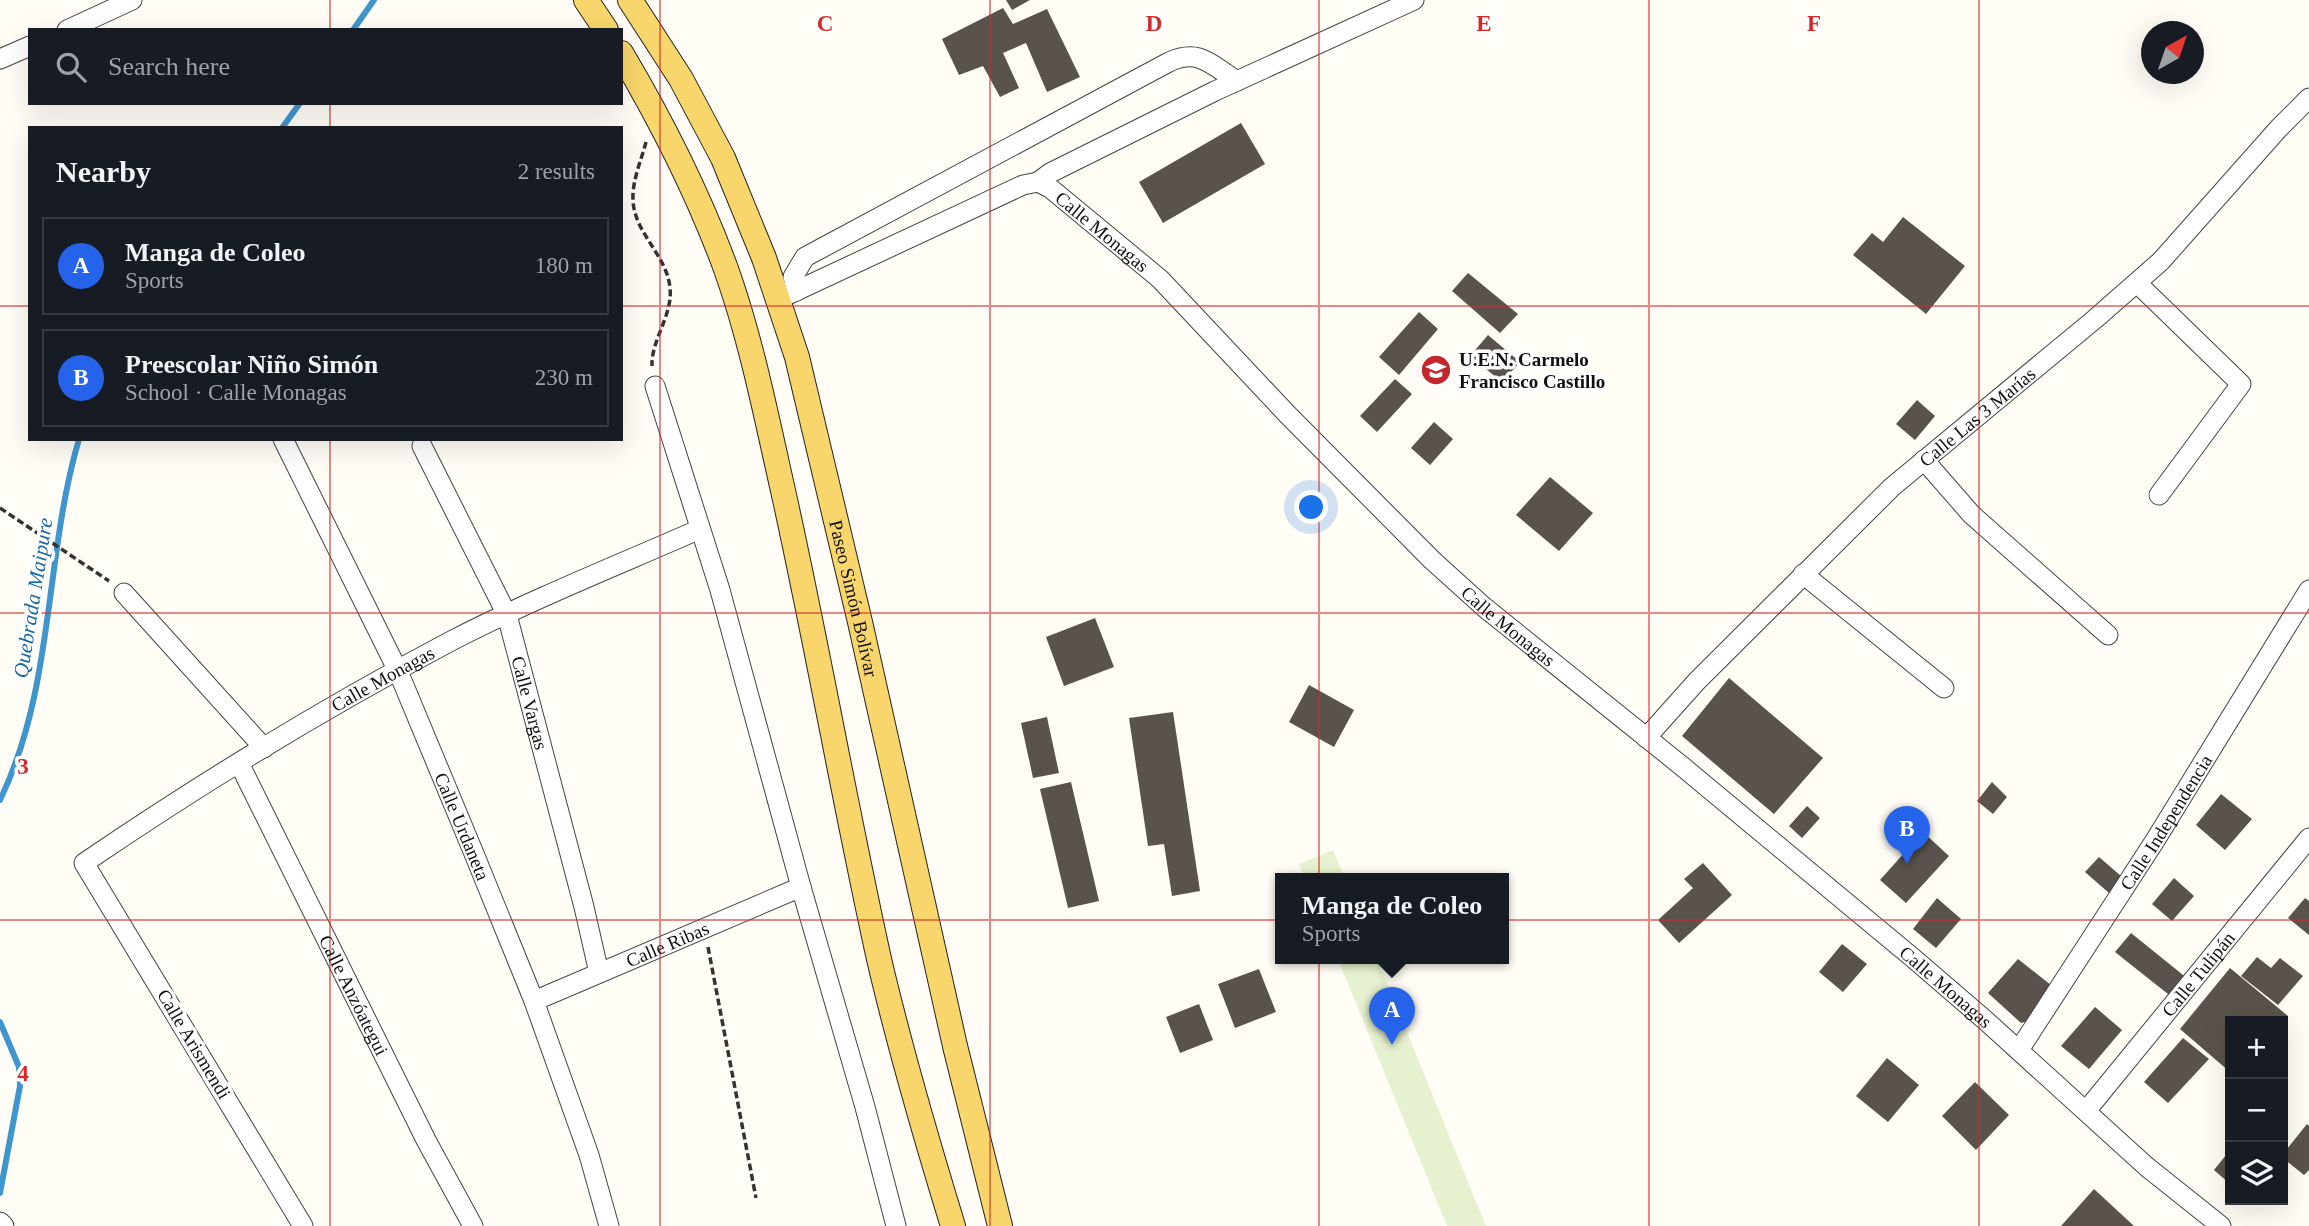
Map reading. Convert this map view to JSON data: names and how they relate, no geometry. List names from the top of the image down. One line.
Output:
{"streets":{"main road":["Paseo Simón Bolívar"],"street":["Calle Monagas","Calle Las 3 Marías","Calle Vargas","Calle Independencia","Calle Urdaneta","Calle Ribas","Calle Tulipán","Calle Anzóategui","Calle Arismendi"]},"crossings":[["Calle Monagas","Calle Las 3 Marías"],["Calle Monagas","Paseo Simón Bolívar"],["Calle Monagas","Calle Vargas"],["Calle Monagas","Calle Independencia"],["Calle Monagas","Calle Urdaneta"],["Calle Monagas","Calle Tulipán"],["Calle Monagas","Calle Anzóategui"],["Calle Monagas","Calle Arismendi"],["Calle Vargas","Calle Ribas"],["Calle Urdaneta","Calle Ribas"]],"water":["Quebrada Maipure"],"places":{"school or university":["U.E.N. Carmelo Francisco Castillo"]},"north":"top right","page":{"search":"Search here","heading":["Nearby","2 results"],"list":[{"mark":"A","name":"Manga de Coleo","note":"Sports","value":"180 m"},{"mark":"B","name":"Preescolar Niño Simón","note":"School · Calle Monagas","value":"230 m"}],"pins":["B","A"],"popup":["Manga de Coleo","Sports"],"map_buttons":["+","−"]},"grid":{"columns":["C","D","E","F"],"rows":["3","4"]}}
